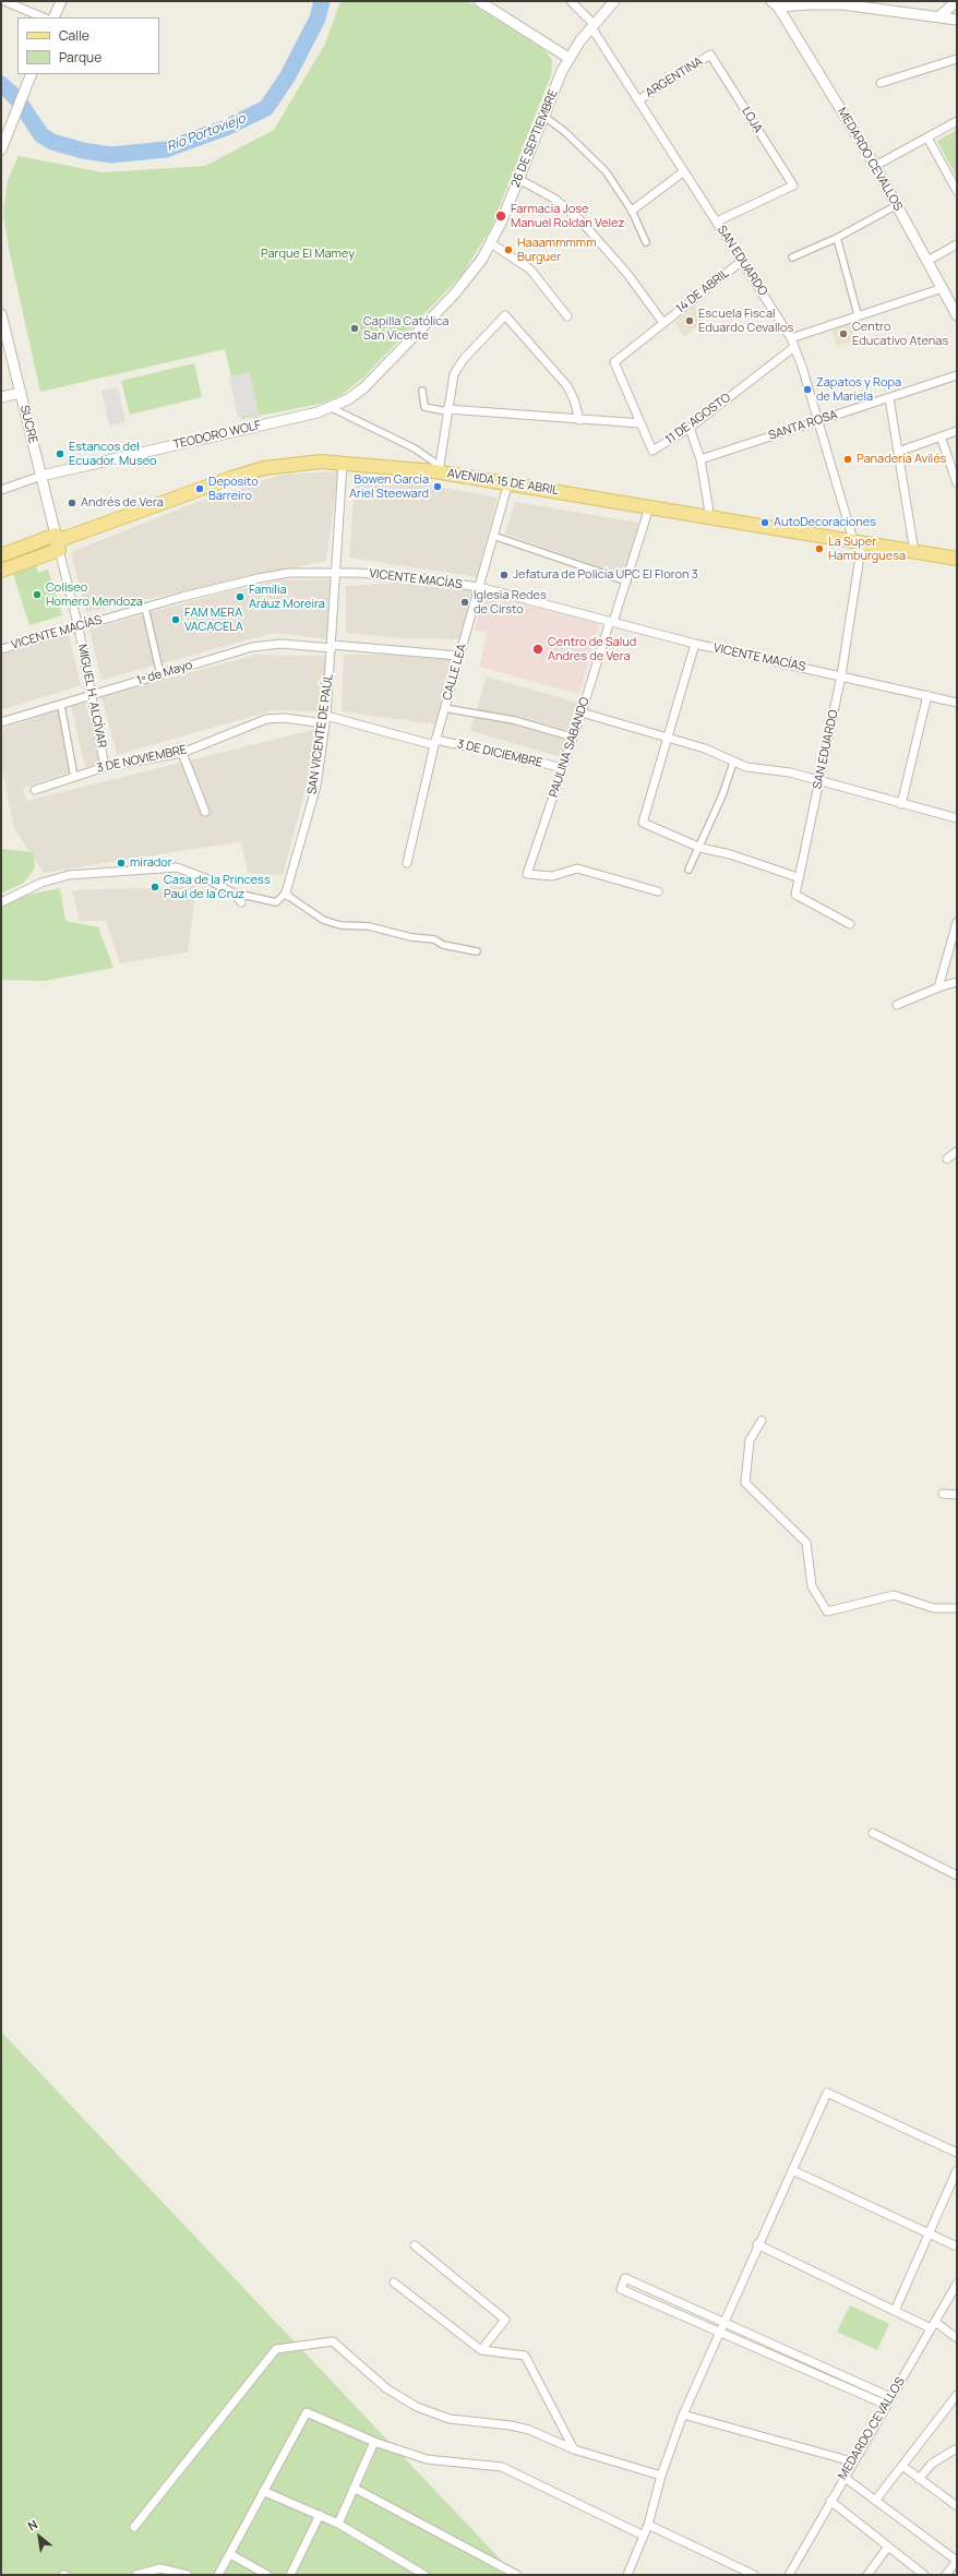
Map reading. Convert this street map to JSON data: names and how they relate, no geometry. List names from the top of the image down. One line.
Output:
{"streets":{"main road":["AVENIDA 15 DE ABRIL"],"street":["ARGENTINA","LOJA","26 DE SEPTIEMBRE","MEDARDO CEVALLOS","SAN EDUARDO","14 DE ABRIL","11 DE AGOSTO","SUCRE","SANTA ROSA","TEODORO WOLF","VICENTE MACÍAS","CALLE LEA","1º de Mayo","MIGUEL H. ALCÍVAR","SAN VICENTE DE PAÚL","PAULINA SABANDO","3 DE DICIEMBRE","3 DE NOVIEMBRE"]},"crossings":[["ARGENTINA","LOJA"],["ARGENTINA","SAN EDUARDO"],["LOJA","SAN EDUARDO"],["26 DE SEPTIEMBRE","SAN EDUARDO"],["26 DE SEPTIEMBRE","TEODORO WOLF"],["SAN EDUARDO","14 DE ABRIL"],["SAN EDUARDO","11 DE AGOSTO"],["SAN EDUARDO","SANTA ROSA"],["SAN EDUARDO","AVENIDA 15 DE ABRIL"],["SAN EDUARDO","VICENTE MACÍAS"],["14 DE ABRIL","11 DE AGOSTO"],["SUCRE","TEODORO WOLF"],["SUCRE","AVENIDA 15 DE ABRIL"],["SUCRE","MIGUEL H. ALCÍVAR"],["AVENIDA 15 DE ABRIL","CALLE LEA"],["AVENIDA 15 DE ABRIL","MIGUEL H. ALCÍVAR"],["AVENIDA 15 DE ABRIL","SAN VICENTE DE PAÚL"],["AVENIDA 15 DE ABRIL","PAULINA SABANDO"],["VICENTE MACÍAS","CALLE LEA"],["VICENTE MACÍAS","MIGUEL H. ALCÍVAR"],["VICENTE MACÍAS","SAN VICENTE DE PAÚL"],["VICENTE MACÍAS","PAULINA SABANDO"],["CALLE LEA","1º de Mayo"],["CALLE LEA","3 DE DICIEMBRE"],["1º de Mayo","MIGUEL H. ALCÍVAR"],["1º de Mayo","SAN VICENTE DE PAÚL"],["MIGUEL H. ALCÍVAR","3 DE NOVIEMBRE"],["SAN VICENTE DE PAÚL","3 DE DICIEMBRE"],["SAN VICENTE DE PAÚL","3 DE NOVIEMBRE"],["PAULINA SABANDO","3 DE DICIEMBRE"],["3 DE DICIEMBRE","3 DE NOVIEMBRE"]],"water":["Río Portoviejo"],"parks":["Parque El Mamey"],"places":["Farmacia Jose Manuel Roldan Velez","Haaammmmm Burguer","Escuela Fiscal Eduardo Cevallos","Capilla Católica San Vicente","Centro Educativo Atenas","Zapatos y Ropa de Mariela","Estancos del Ecuador. Museo","Panadería Avilés","Bowen García Ariel Steeward","Depósito Barreiro","Andrés de Vera","AutoDecoraciones","La Super Hamburguesa","Jefatura de Policía UPC El Floron 3","Coliseo Homero Mendoza","Familia Aráuz Moreira","Iglesia Redes de Cirsto","FAM MERA VACACELA","Centro de Salud Andres de Vera","mirador","Casa de la Princess Paul de la Cruz"],"legend":["Calle","Parque"],"north":"top left"}
